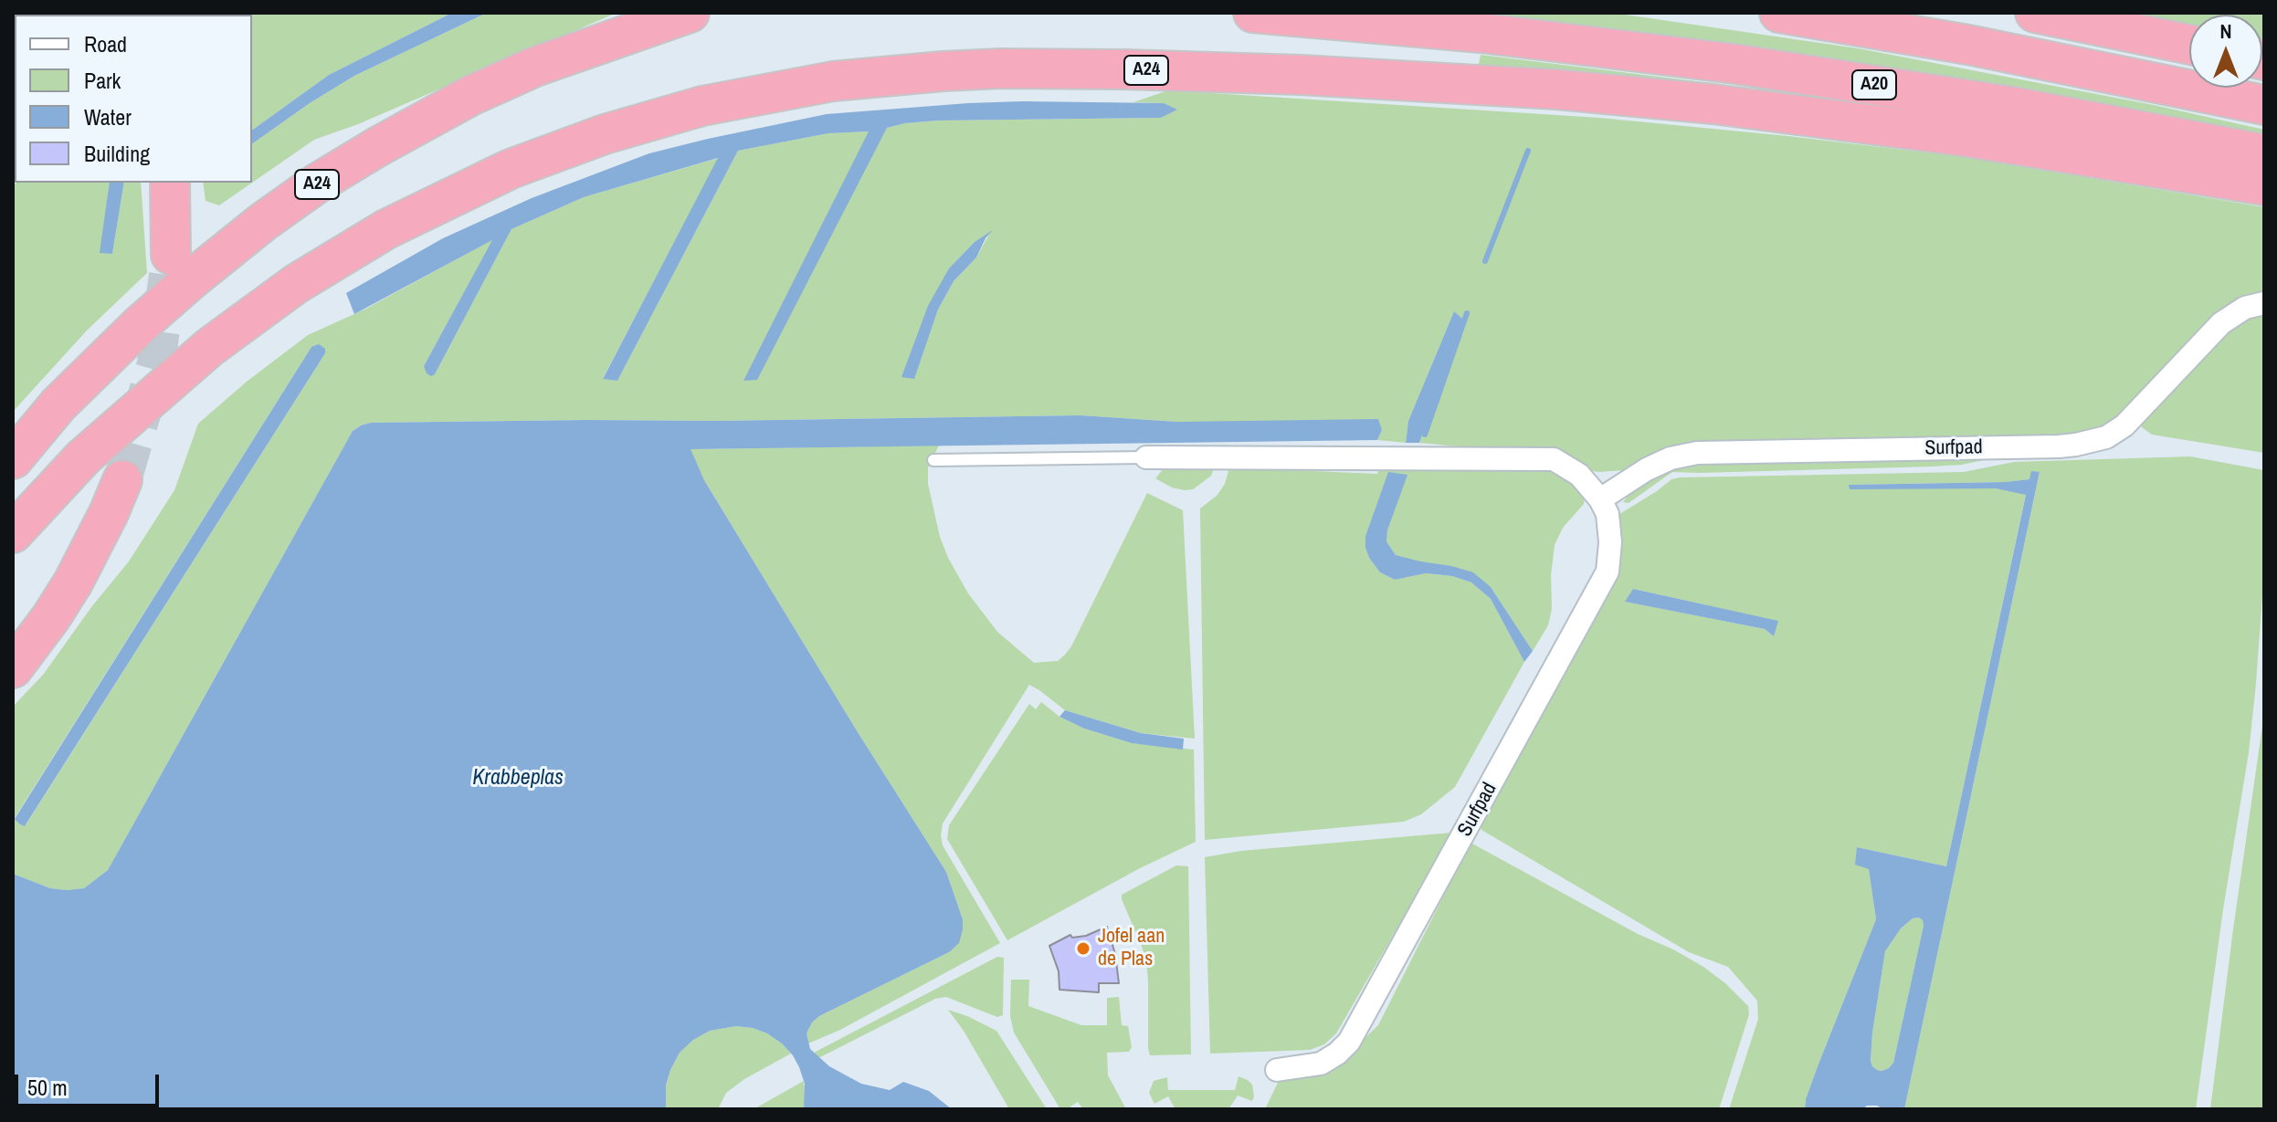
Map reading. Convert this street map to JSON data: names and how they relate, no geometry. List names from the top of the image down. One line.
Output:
{"streets":{"highway":["A24","A20"],"street":["Surfpad"]},"water":["Krabbeplas"],"places":["Jofel aan de Plas"],"legend":["Road","Park","Water","Building"],"scale_bar":"50 m","north":"top"}
